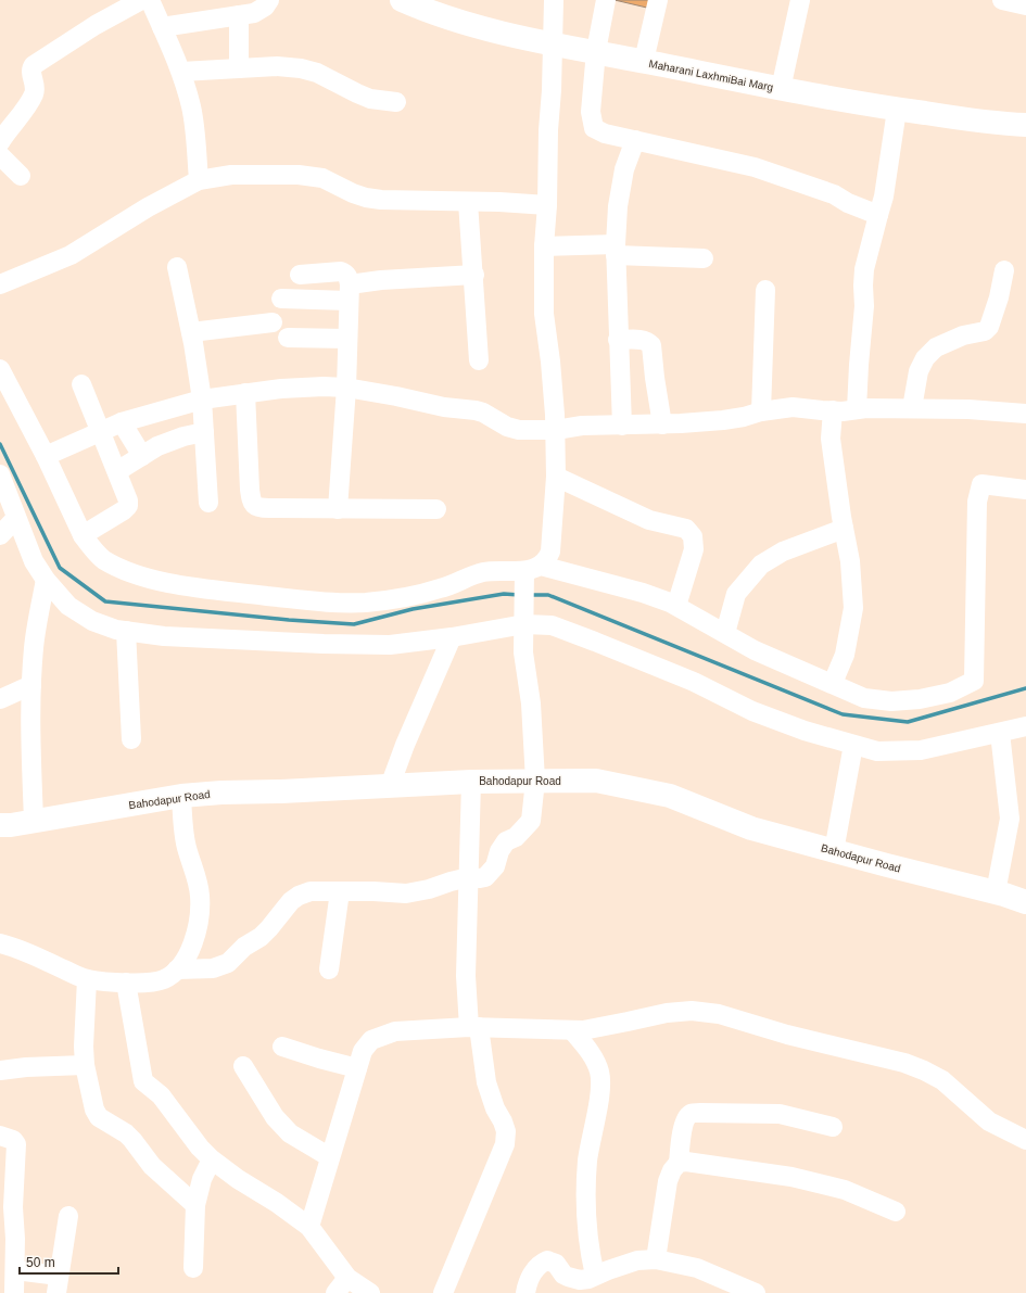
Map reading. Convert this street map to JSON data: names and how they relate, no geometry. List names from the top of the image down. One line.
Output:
{"streets":{"main road":["Maharani LaxhmiBai Marg","Bahodapur Road"]},"scale_bar":"50 m"}
